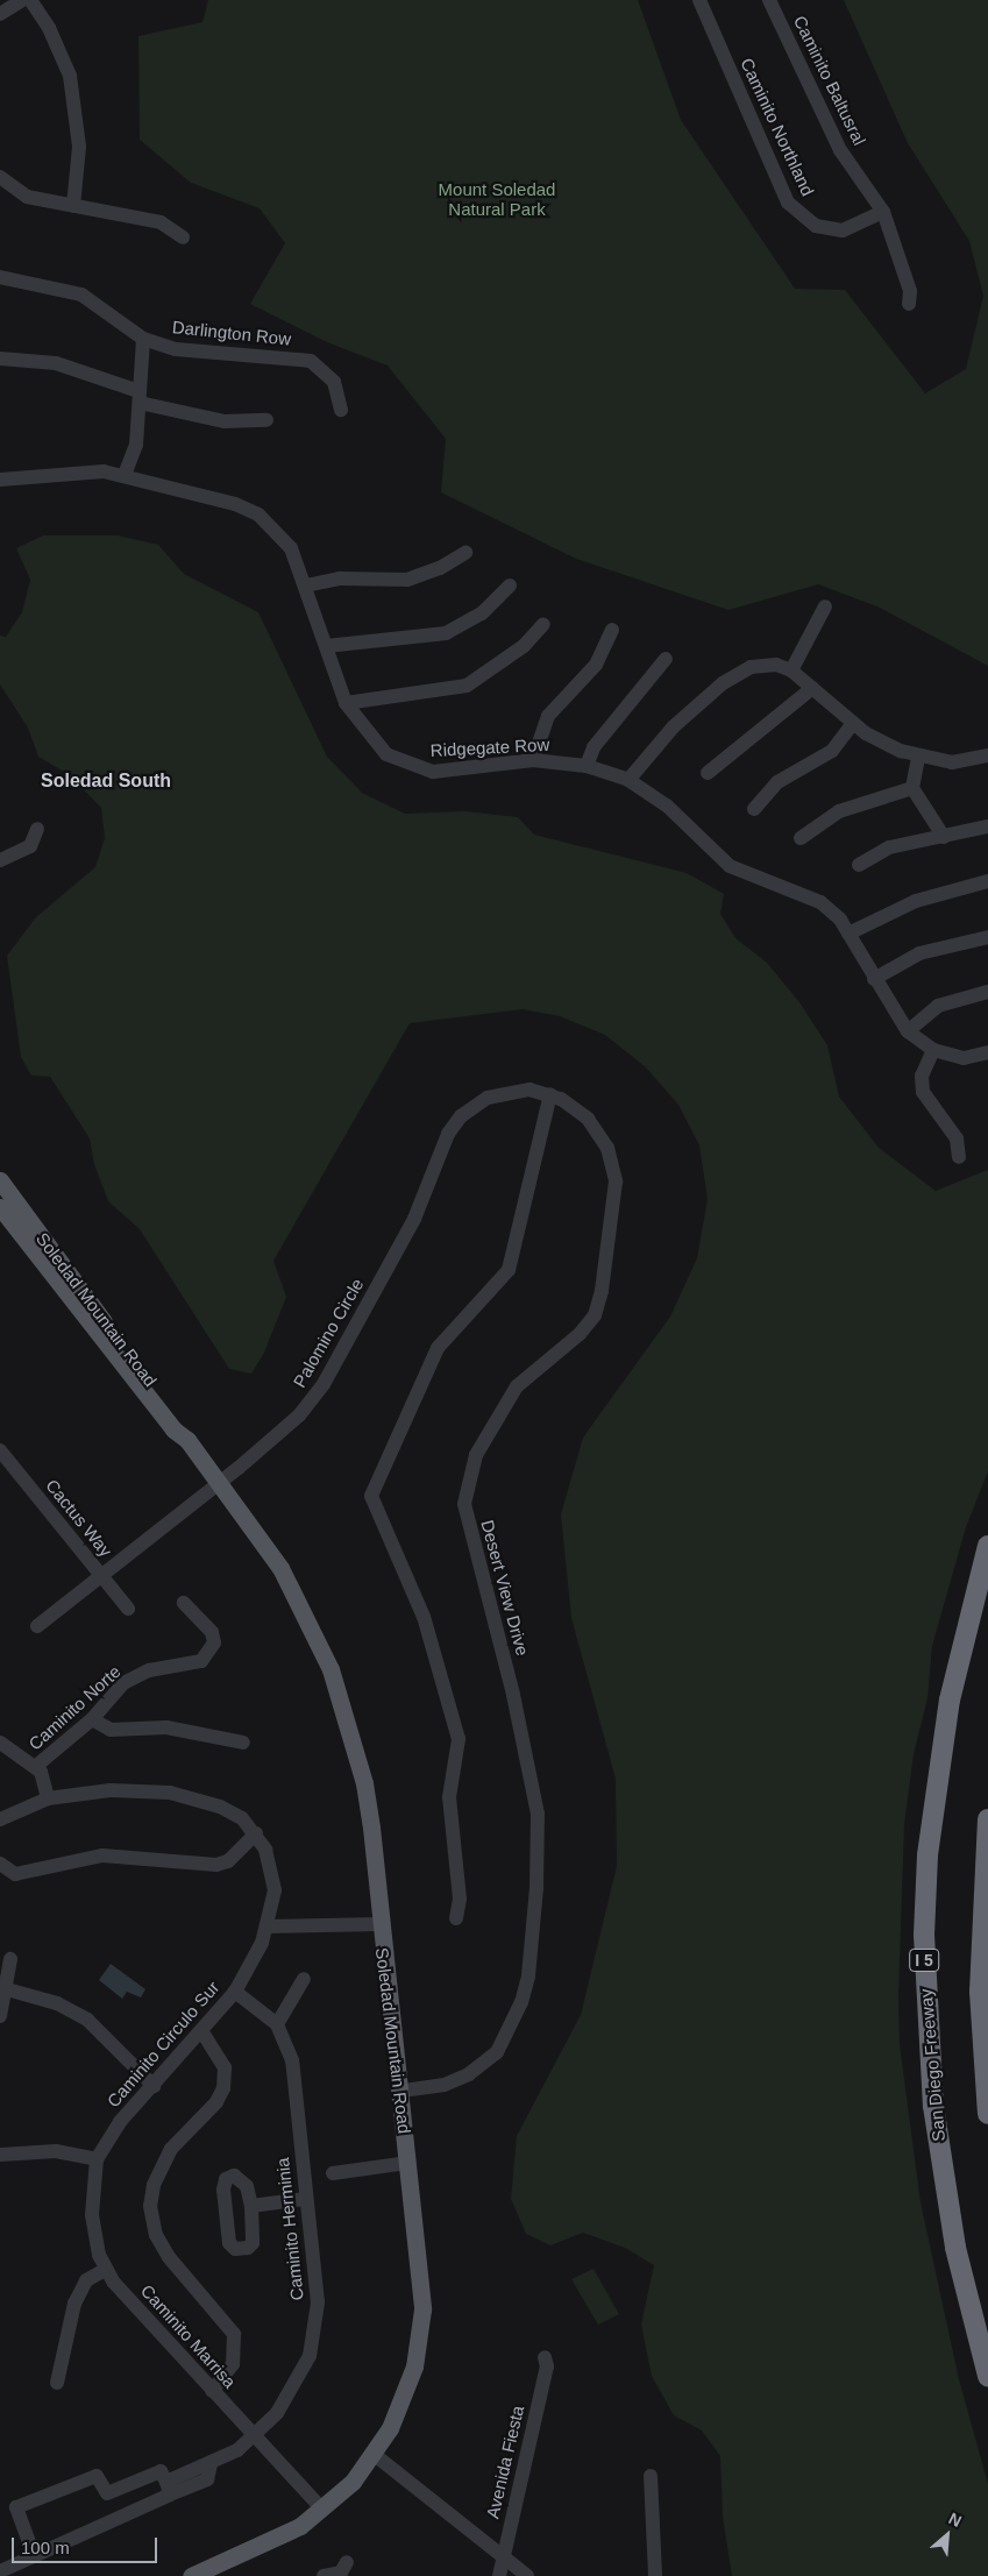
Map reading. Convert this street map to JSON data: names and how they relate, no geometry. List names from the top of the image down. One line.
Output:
{"streets":{"highway":["I 5","San Diego Freeway"],"main road":["Soledad Mountain Road"],"street":["Caminito Baltusral","Caminito Northland","Darlington Row","Ridgegate Row","Palomino Circle","Cactus Way","Desert View Drive","Caminito Norte","Caminito Circulo Sur","Caminito Herminia","Caminito Marrisa","Avenida Fiesta"]},"crossings":[["Caminito Baltusral","Caminito Northland"],["Soledad Mountain Road","Palomino Circle"],["Soledad Mountain Road","Desert View Drive"],["Soledad Mountain Road","Caminito Marrisa"],["Palomino Circle","Cactus Way"],["Palomino Circle","Desert View Drive"],["Caminito Circulo Sur","Caminito Herminia"],["Caminito Circulo Sur","Caminito Marrisa"],["Caminito Herminia","Caminito Marrisa"]],"districts":["Soledad South"],"parks":["Mount Soledad Natural Park"],"scale_bar":"100 m","north":"top right"}
